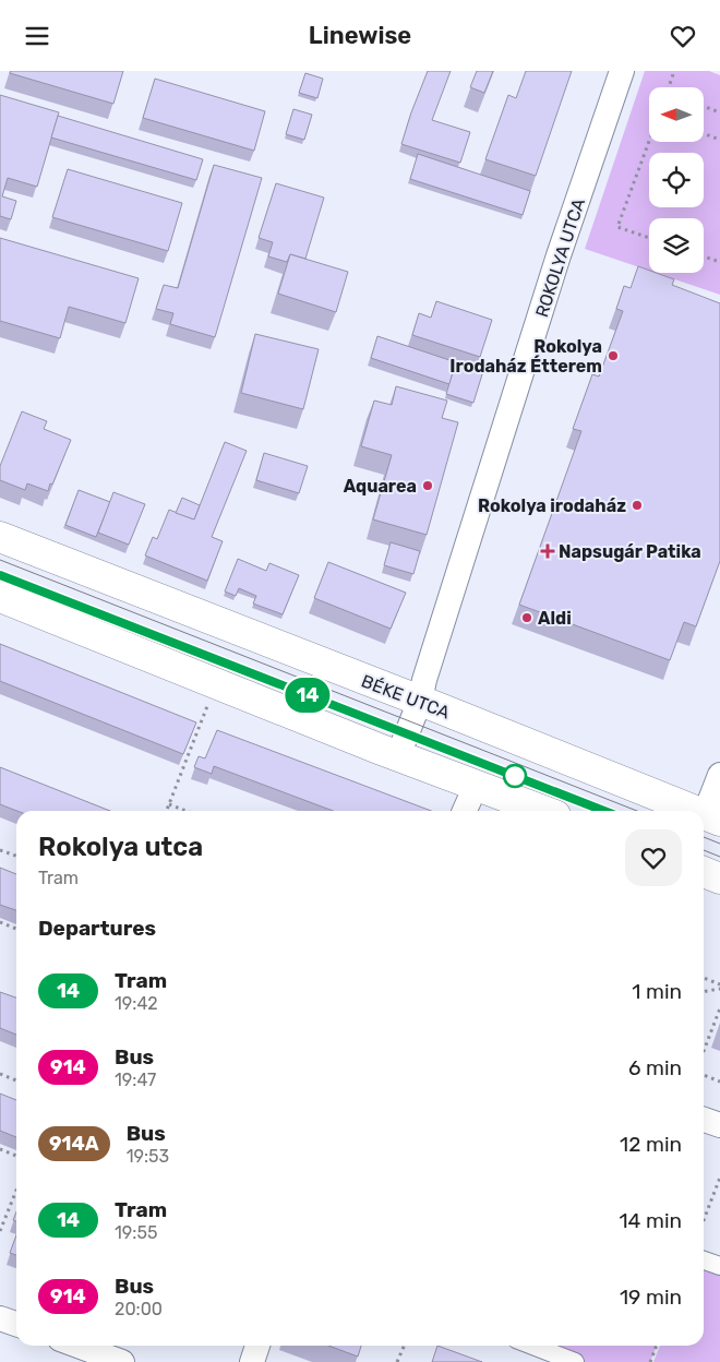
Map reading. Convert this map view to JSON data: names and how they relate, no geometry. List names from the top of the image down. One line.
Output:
{"streets":{"main road":["BÉKE UTCA"],"street":["ROKOLYA UTCA"]},"crossings":[["ROKOLYA UTCA","BÉKE UTCA"]],"places":{"other":["Rokolya Irodaház Étterem","Aquarea","Rokolya irodaház","Aldi"],"health":["Napsugár Patika"]},"lines":["tram line 14"],"north":"left","page":{"header":"Linewise","on_map":"14","heading":[["Rokolya utca","Tram"],"Departures"],"list":[{"mark":"14","name":"Tram","note":"19:42","value":"1 min"},{"mark":"914","name":"Bus","note":"19:47","value":"6 min"},{"mark":"914A","name":"Bus","note":"19:53","value":"12 min"},{"mark":"14","name":"Tram","note":"19:55","value":"14 min"},{"mark":"914","name":"Bus","note":"20:00","value":"19 min"}]}}
